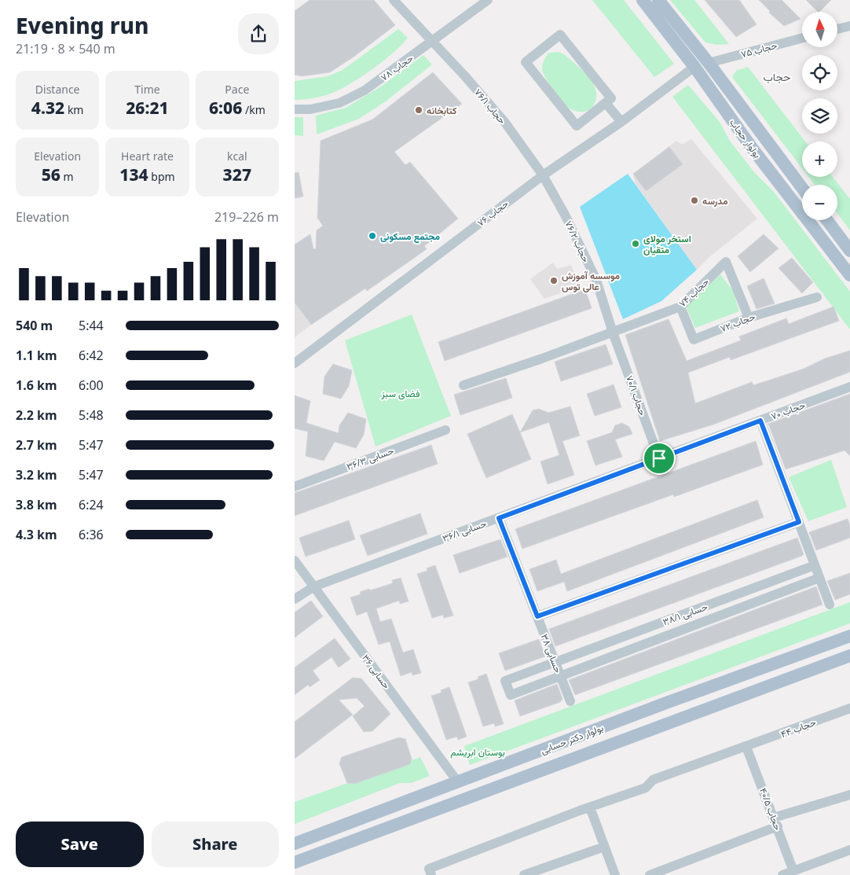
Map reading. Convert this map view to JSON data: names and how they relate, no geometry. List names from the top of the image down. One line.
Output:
{"streets":{"main road":["بولوار حجاب","بولوار دکتر حسابی"],"street":["حجاب ۷۵","حجاب ۷۸","حجاب ۷۶/۱","حجاب ۷۶","حجاب ۷۶/۲","حجاب ۷۴","حجاب ۷۲","حجاب ۷۰/۱","حجاب ۷۰","حسابی ۳۶/۳","حسابی ۳۶/۱","حسابی ۳۸/۱","حسابی ۳۸","حسابی ۳۶","حجاب ۴۴","حجاب ۴۰/۵"]},"crossings":[["حجاب ۷۵","بولوار حجاب"],["حجاب ۷۸","حجاب ۷۶/۱"],["حجاب ۷۶/۱","حجاب ۷۶"],["حجاب ۷۶/۱","حجاب ۷۶/۲"],["بولوار حجاب","حجاب ۷۶"],["حجاب ۷۶","حجاب ۷۶/۲"],["حجاب ۷۶/۲","حجاب ۷۴"],["حجاب ۷۶/۲","حجاب ۷۰/۱"],["حجاب ۷۴","حجاب ۷۲"],["حجاب ۷۴","حجاب ۷۰/۱"],["حجاب ۷۰/۱","حجاب ۷۰"],["حجاب ۷۰/۱","حسابی ۳۶/۱"],["حجاب ۷۰","حسابی ۳۶/۱"],["حسابی ۳۶/۱","حسابی ۳۸"],["حسابی ۳۶/۱","حسابی ۳۶"],["حسابی ۳۸/۱","حسابی ۳۸"],["حسابی ۳۶","بولوار دکتر حسابی"],["حجاب ۴۴","حجاب ۴۰/۵"]],"districts":["حجاب"],"parks":["فضای سبز","بوستان ابریشم"],"places":["کتابخانه","مدرسه","مجتمع مسکونی","استخر مولای متقیان","موسسه آموزش عالی توس"],"north":"top","page":{"heading":["Evening run","21:19 · 8 × 540 m"],"map_buttons":["+","−"],"stats":[["Distance","4.32 km"],["Time","26:21"],["Pace","6:06 /km"],["Elevation","56 m"],["Heart rate","134 bpm"],["kcal","327"]],"chart":["Elevation","219–226 m"],"list":[{"name":"540 m","note":"5:44"},{"name":"1.1 km","note":"6:42"},{"name":"1.6 km","note":"6:00"},{"name":"2.2 km","note":"5:48"},{"name":"2.7 km","note":"5:47"},{"name":"3.2 km","note":"5:47"},{"name":"3.8 km","note":"6:24"},{"name":"4.3 km","note":"6:36"}],"buttons":["Save","Share"]}}
